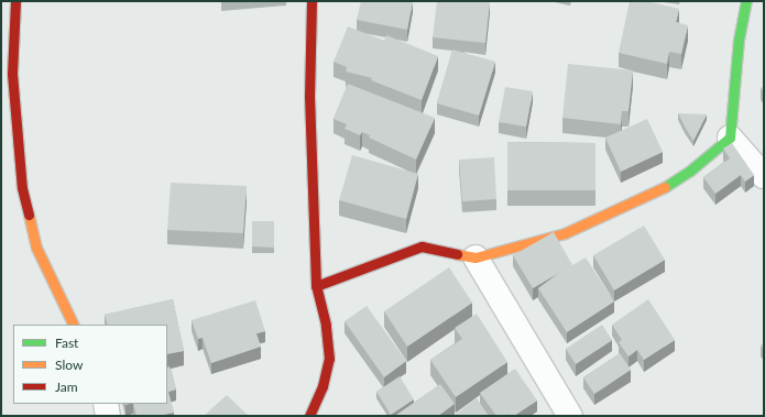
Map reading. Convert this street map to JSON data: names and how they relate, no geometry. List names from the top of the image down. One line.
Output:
{"legend":["Fast","Slow","Jam"]}
